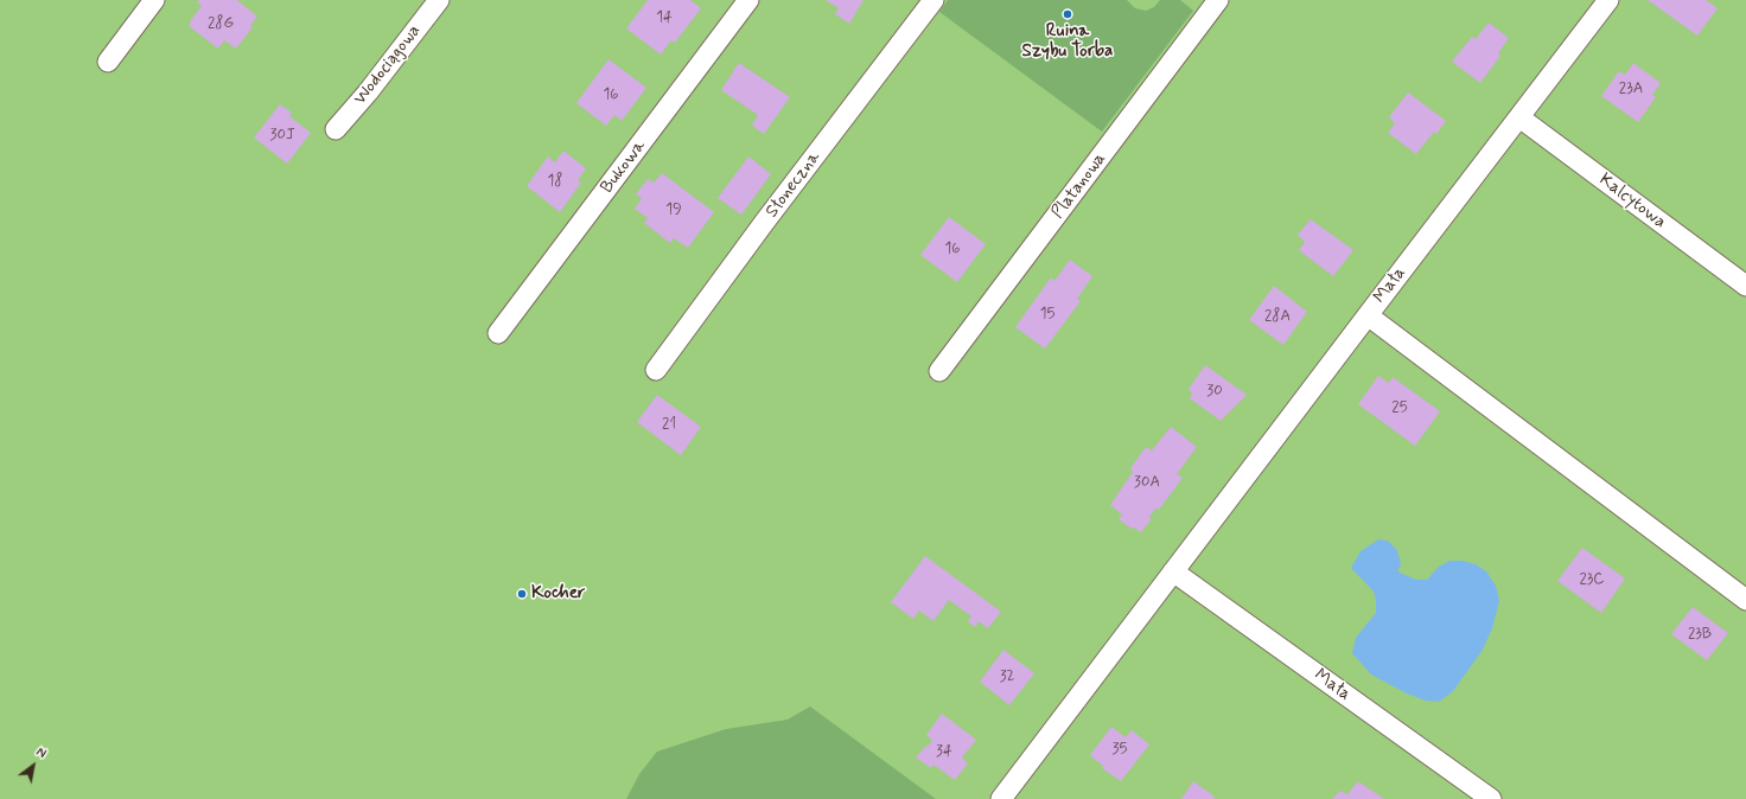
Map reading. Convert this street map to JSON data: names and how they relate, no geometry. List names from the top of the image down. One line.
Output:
{"streets":{"street":["Wodociągowa","Bukowa","Słoneczna","Platanowa","Kalcytowa","Mała"]},"crossings":[["Kalcytowa","Mała"]],"places":["Ruina Szybu Torba","Kocher"],"house_numbers":["14","28G","23A","16","30J","18","19","16","15","28A","30","25","21","30A","23C","23B","32","35","34"],"north":"top right"}
